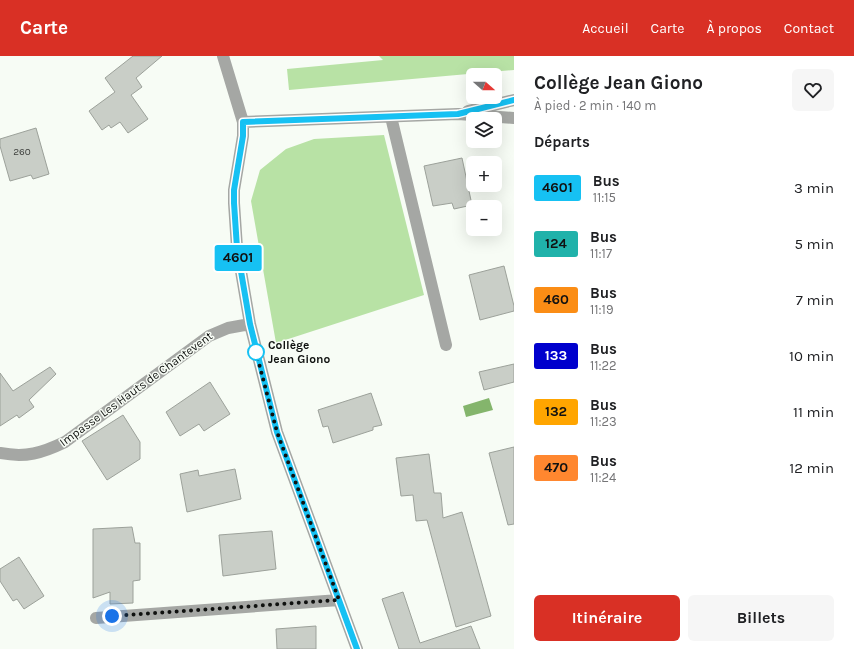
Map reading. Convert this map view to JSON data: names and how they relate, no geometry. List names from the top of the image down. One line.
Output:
{"streets":{"street":["Impasse Les Hauts de Chantevent"]},"places":["Collège Jean Giono"],"lines":["bus line 4601"],"house_numbers":["260"],"north":"right","page":{"header":"Carte","nav":["Accueil","Carte","À propos","Contact"],"on_map":"4601","heading":[["Collège Jean Giono","À pied · 2 min · 140 m"],"Départs"],"map_buttons":["+","−"],"list":[{"mark":"4601","name":"Bus","note":"11:15","value":"3 min"},{"mark":"124","name":"Bus","note":"11:17","value":"5 min"},{"mark":"460","name":"Bus","note":"11:19","value":"7 min"},{"mark":"133","name":"Bus","note":"11:22","value":"10 min"},{"mark":"132","name":"Bus","note":"11:23","value":"11 min"},{"mark":"470","name":"Bus","note":"11:24","value":"12 min"}],"buttons":["Itinéraire","Billets"]}}
